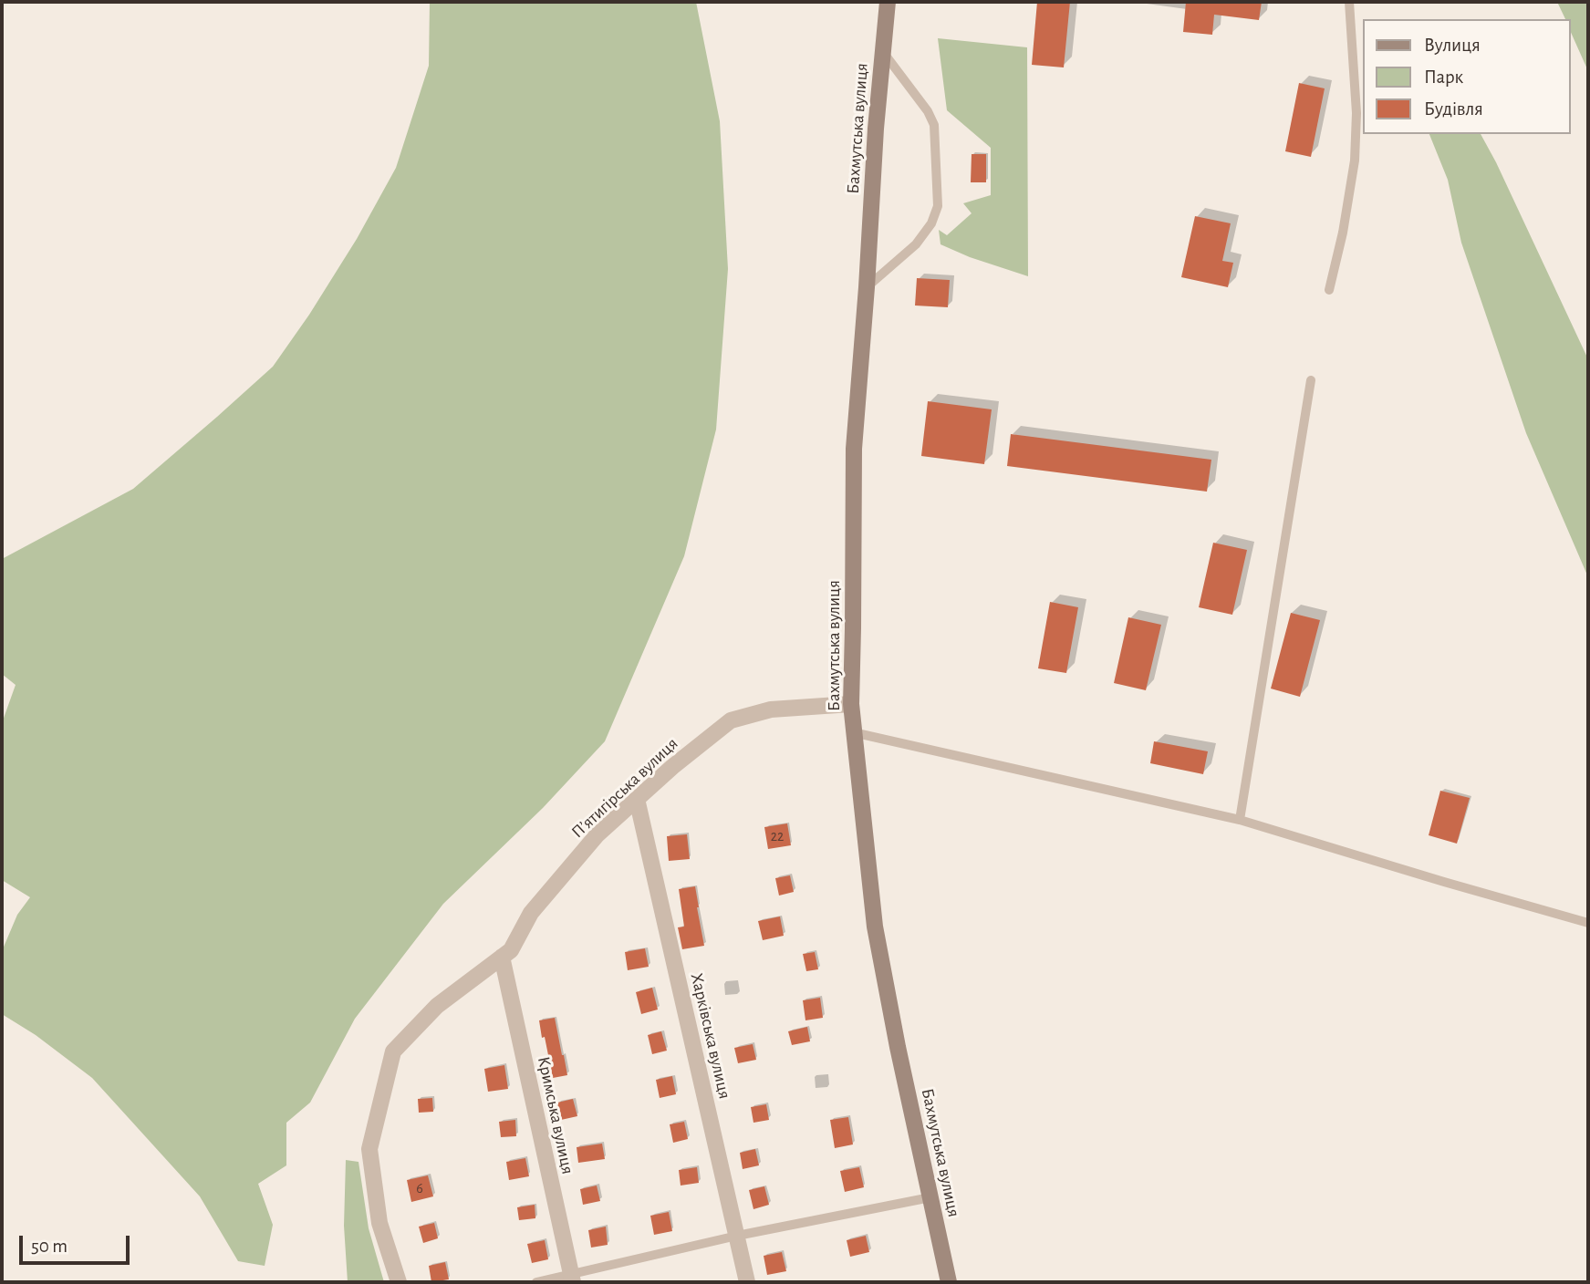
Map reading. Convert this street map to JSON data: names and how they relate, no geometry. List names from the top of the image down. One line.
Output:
{"streets":{"main road":["Бахмутська вулиця"],"street":["П’ятигірська вулиця","Харківська вулиця","Кримська вулиця"]},"crossings":[["Бахмутська вулиця","П’ятигірська вулиця"],["П’ятигірська вулиця","Харківська вулиця"],["П’ятигірська вулиця","Кримська вулиця"]],"house_numbers":["22","6"],"legend":["Вулиця","Парк","Будівля"],"scale_bar":"50 m"}
